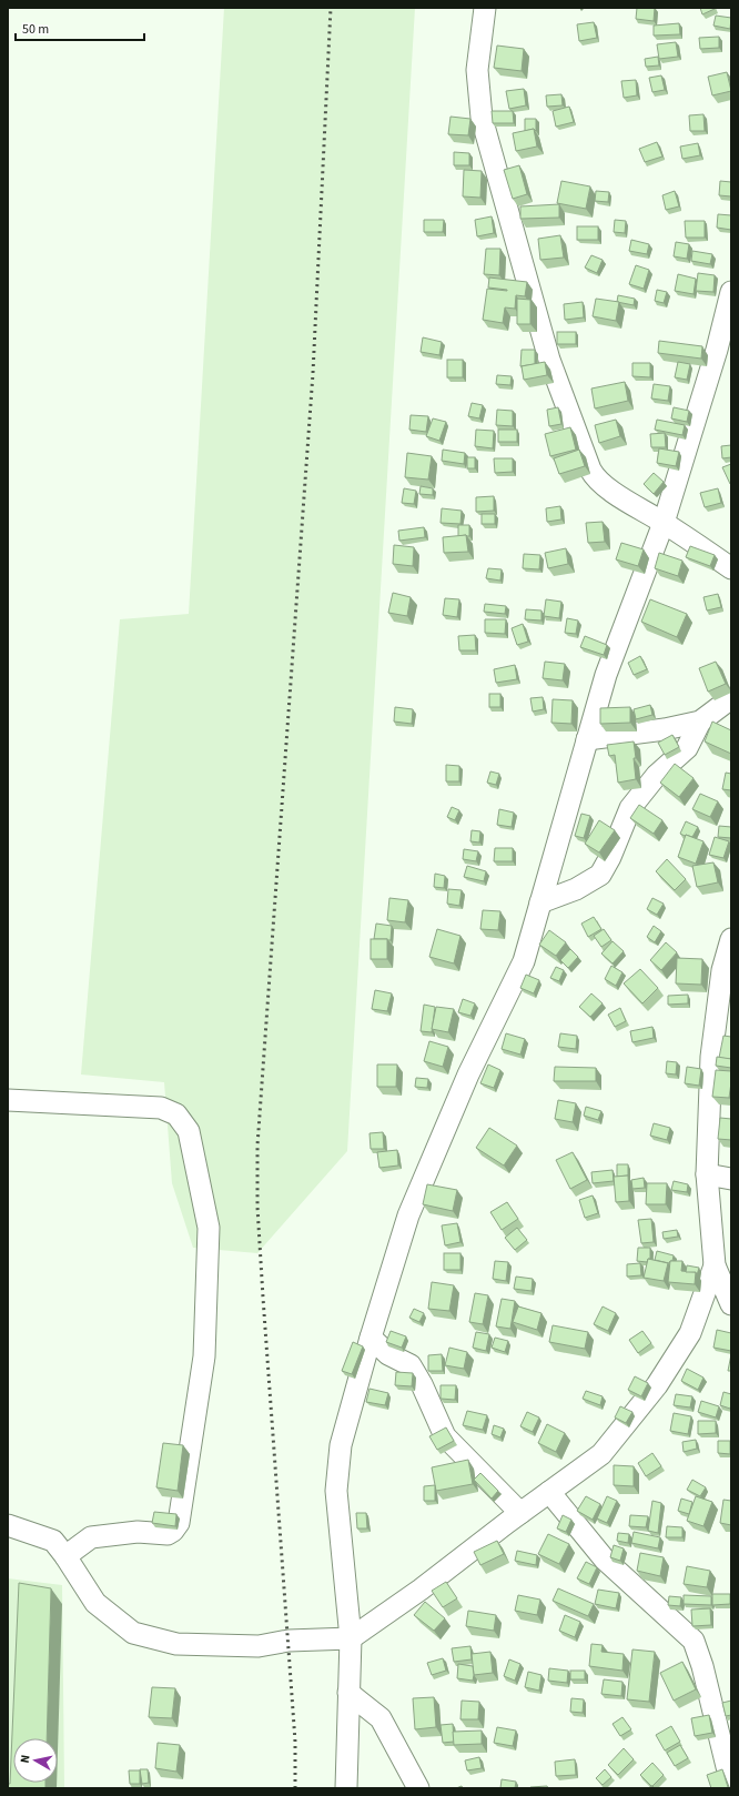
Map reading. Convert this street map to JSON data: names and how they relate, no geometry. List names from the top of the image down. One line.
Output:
{"scale_bar":"50 m","north":"left"}
